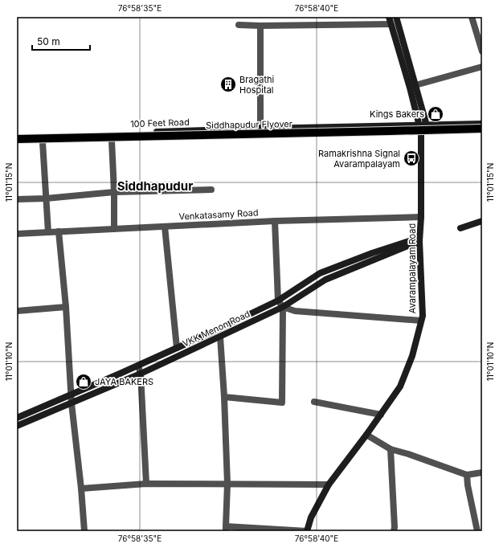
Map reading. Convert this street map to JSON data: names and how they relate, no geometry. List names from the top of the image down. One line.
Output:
{"streets":{"main road":["100 Feet Road","Siddhapudur Flyover","Avarampalayam Road","VKK Menon Road"],"street":["Venkatasamy Road"]},"crossings":[["100 Feet Road","Avarampalayam Road"],["Venkatasamy Road","Avarampalayam Road"],["Avarampalayam Road","VKK Menon Road"]],"districts":["Siddhapudur"],"places":{"building":["Bragathi Hospital"],"shop":["Kings Bakers","JAYA BAKERS"],"bus stop":["Ramakrishna Signal Avarampalayam"]},"scale_bar":"50 m","coordinates":["76°58'35\"E","76°58'40\"E","11°01'15\"N","11°01'10\"N"]}
